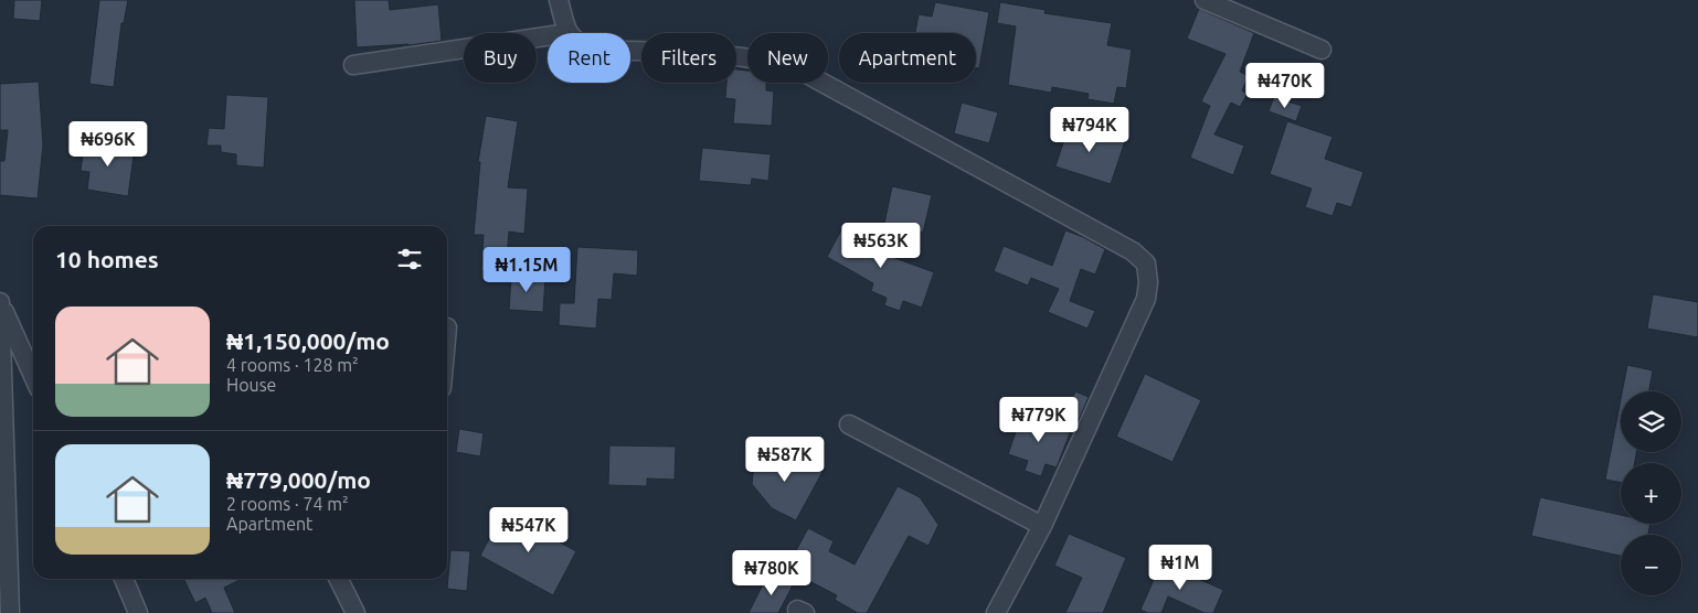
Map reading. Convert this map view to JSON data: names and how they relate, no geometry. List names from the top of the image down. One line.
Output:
{"page":{"chip":["Buy","Rent","Filters","New","Apartment"],"price":["₦470K","₦794K","₦696K","₦563K","₦1.15M","₦779K","₦587K","₦547K","₦1M","₦780K"],"heading":"10 homes","list":[{"name":"₦1,150,000/mo","note":"4 rooms · 128 m² · House"},{"name":"₦779,000/mo","note":"2 rooms · 74 m² · Apartment"}],"map_buttons":["+","−"]}}
